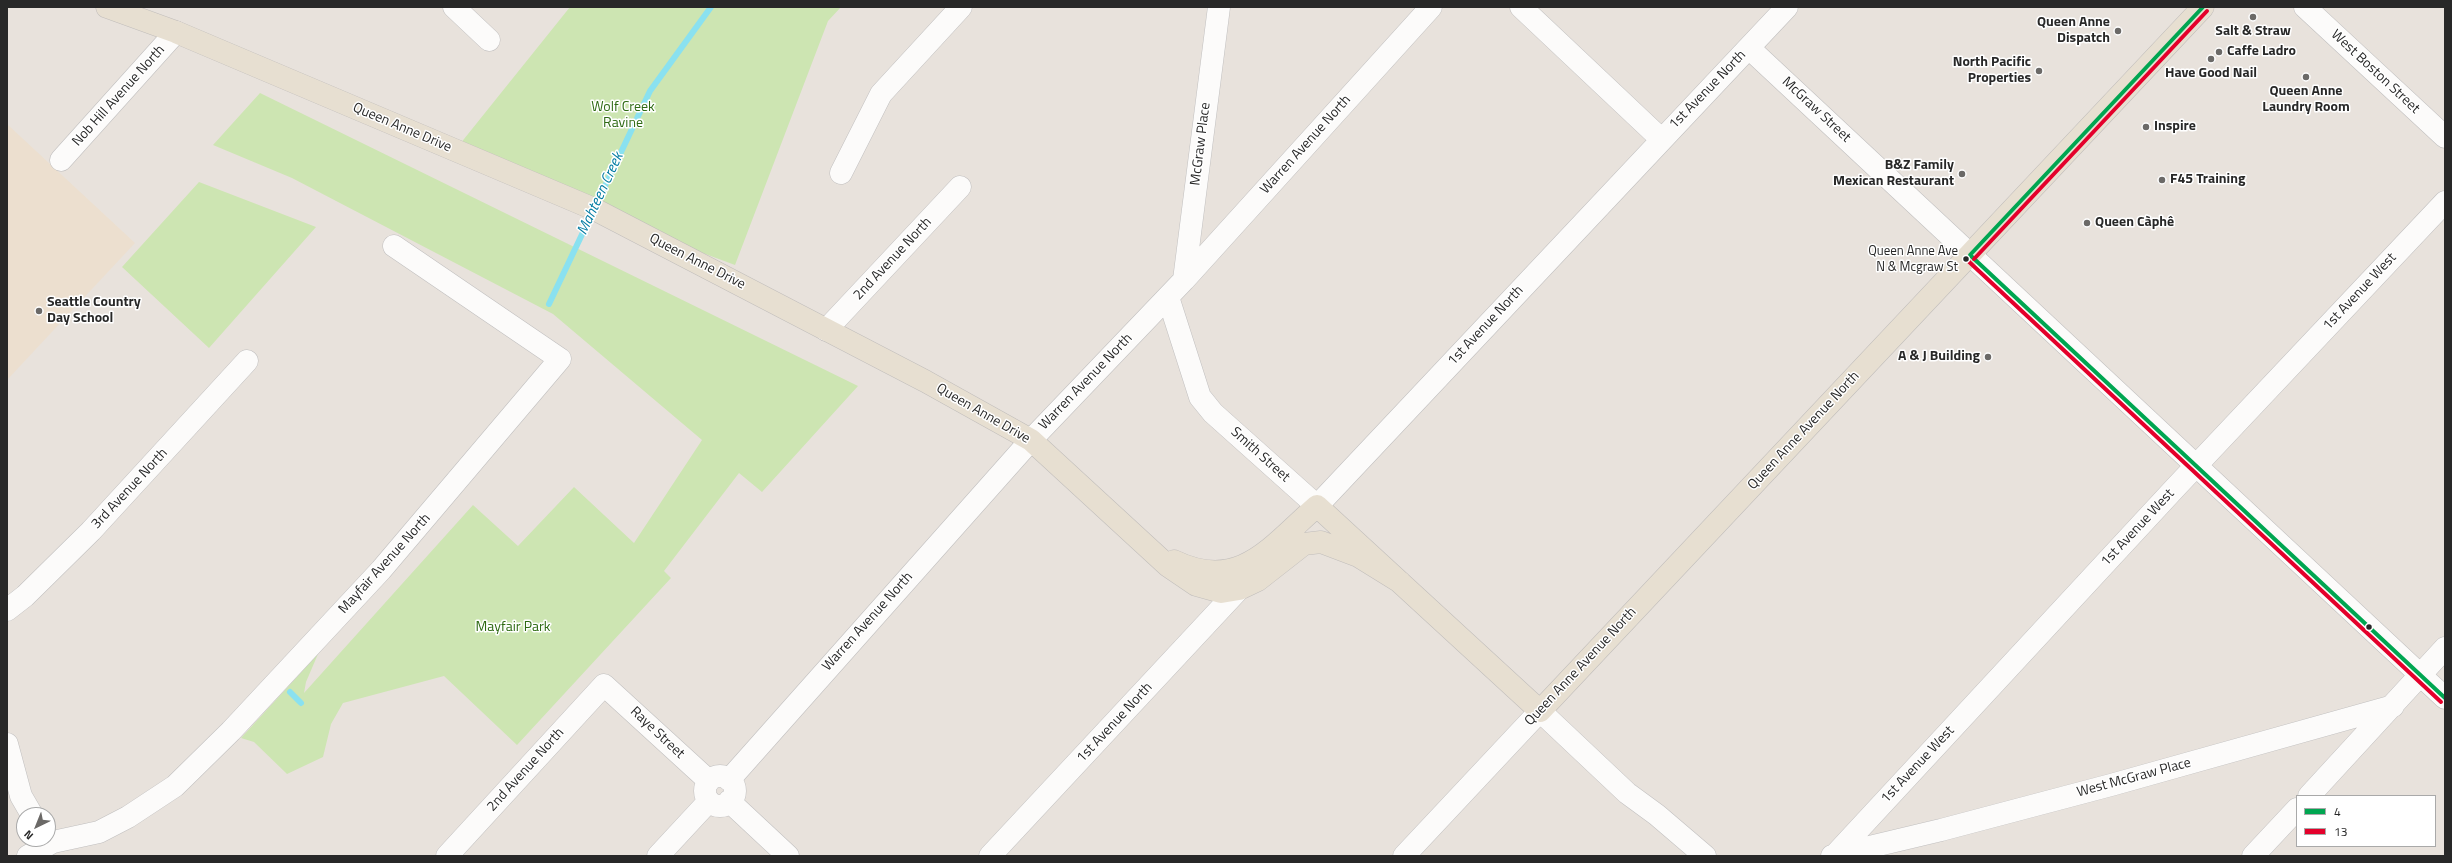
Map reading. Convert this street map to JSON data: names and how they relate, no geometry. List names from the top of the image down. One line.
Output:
{"streets":{"main road":["1st Avenue North","Queen Anne Drive","Queen Anne Avenue North","Smith Street"],"street":["West Boston Street","Nob Hill Avenue North","McGraw Street","McGraw Place","Warren Avenue North","2nd Avenue North","1st Avenue West","3rd Avenue North","Mayfair Avenue North","Raye Street","West McGraw Place"]},"crossings":[["1st Avenue North","McGraw Street"],["1st Avenue North","Queen Anne Drive"],["1st Avenue North","Smith Street"],["Nob Hill Avenue North","Queen Anne Drive"],["McGraw Street","1st Avenue West"],["McGraw Street","Queen Anne Avenue North"],["Queen Anne Drive","Warren Avenue North"],["Queen Anne Drive","2nd Avenue North"],["Queen Anne Drive","Smith Street"],["McGraw Place","Warren Avenue North"],["Warren Avenue North","Smith Street"],["Warren Avenue North","Raye Street"],["2nd Avenue North","Raye Street"],["1st Avenue West","West McGraw Place"],["Queen Anne Avenue North","Smith Street"]],"water":["Mahteen Creek"],"parks":["Wolf Creek Ravine","Mayfair Park"],"places":["Salt & Straw","Queen Anne Dispatch","Caffe Ladro","Have Good Nail","North Pacific Properties","Queen Anne Laundry Room","Inspire","B&Z Family Mexican Restaurant","F45 Training","Queen Càphê","Queen Anne Ave N & Mcgraw St","Seattle Country Day School","A & J Building"],"lines":["transit line 4","transit line 13"],"legend":["4","13"],"north":"bottom left"}
